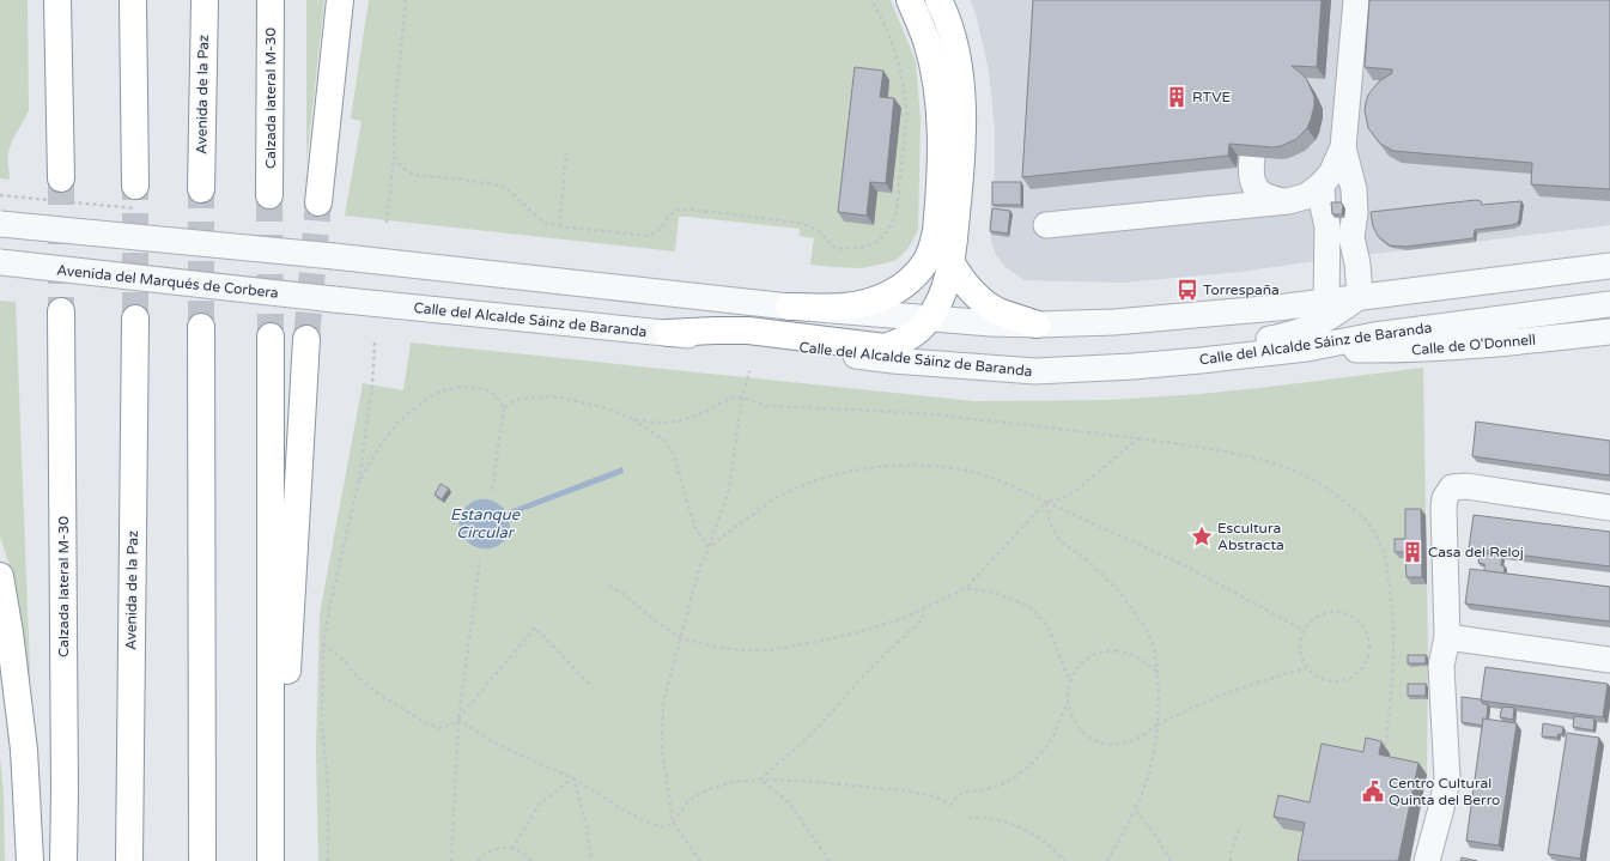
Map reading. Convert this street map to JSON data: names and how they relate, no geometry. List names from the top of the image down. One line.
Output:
{"streets":{"highway":["Avenida de la Paz","Calzada lateral M-30"],"street":["Avenida del Marqués de Corbera","Calle del Alcalde Sáinz de Baranda","Calle de O'Donnell"]},"crossings":[["Avenida del Marqués de Corbera","Calle del Alcalde Sáinz de Baranda"],["Calle del Alcalde Sáinz de Baranda","Calle de O'Donnell"]],"water":["Estanque Circular"],"places":{"building":["RTVE","Casa del Reloj"],"bus stop":["Torrespaña"],"place":["Escultura Abstracta"],"public building":["Centro Cultural Quinta del Berro"]}}
